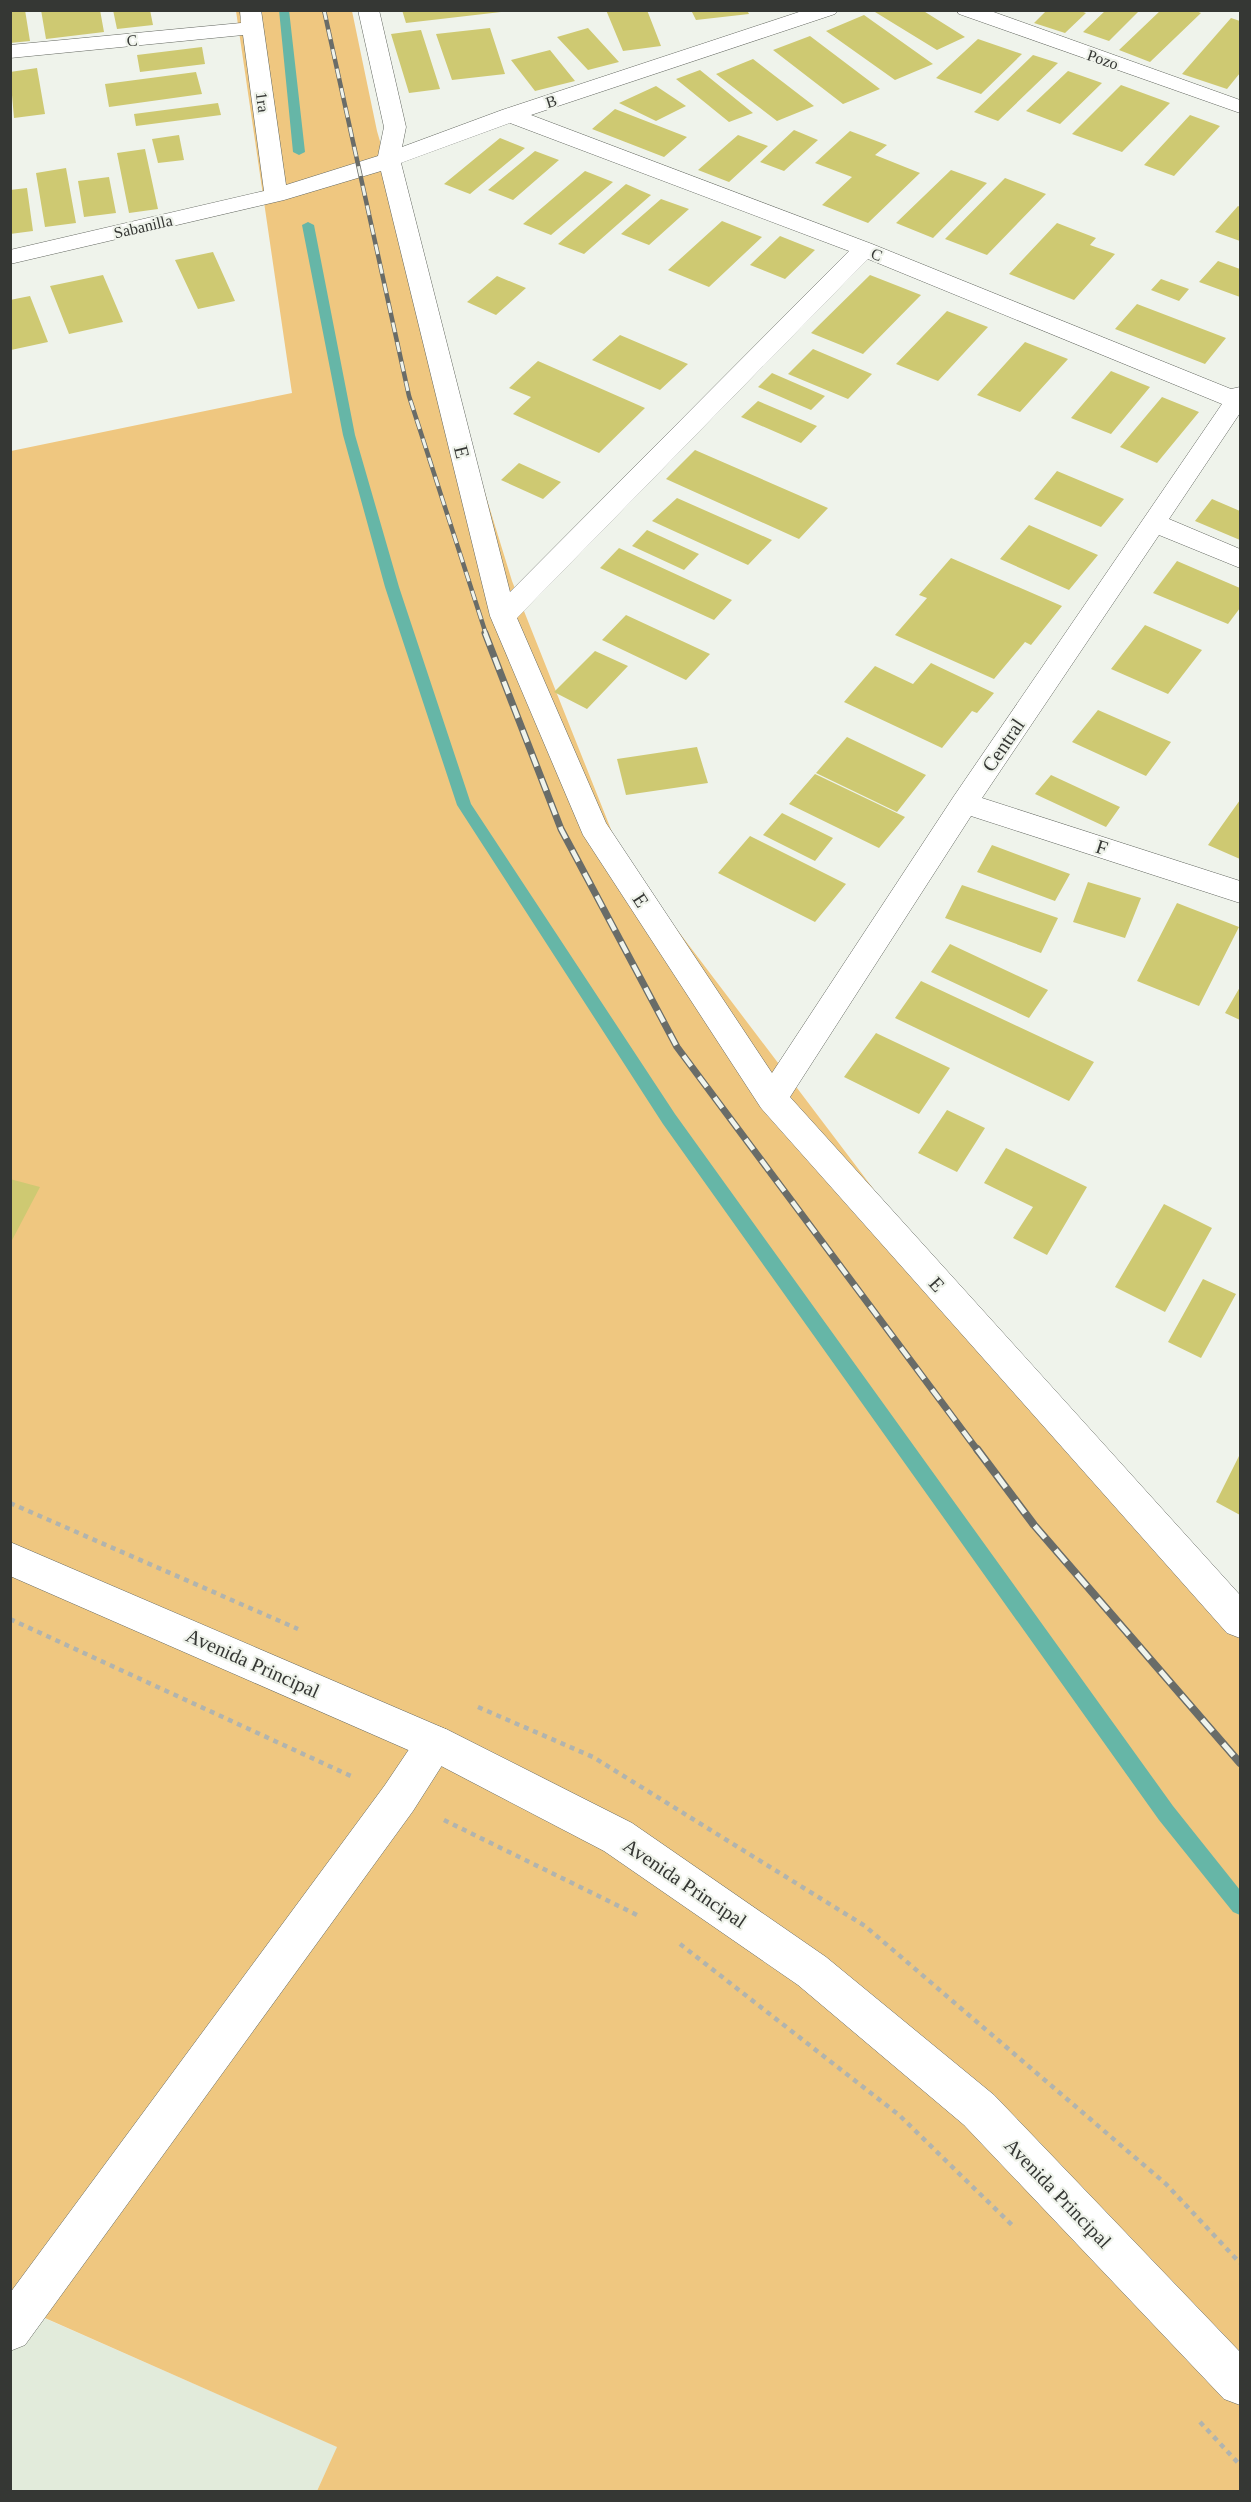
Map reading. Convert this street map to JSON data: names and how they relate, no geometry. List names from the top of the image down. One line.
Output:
{"streets":{"street":["C","Pozo","B","1ra","Sabanilla","E","Central","F","Avenida Principal"]},"crossings":[["C","B"],["C","1ra"],["C","Central"],["B","1ra"],["B","Sabanilla"],["B","E"],["1ra","Sabanilla"],["E","Central"],["Central","F"]]}
